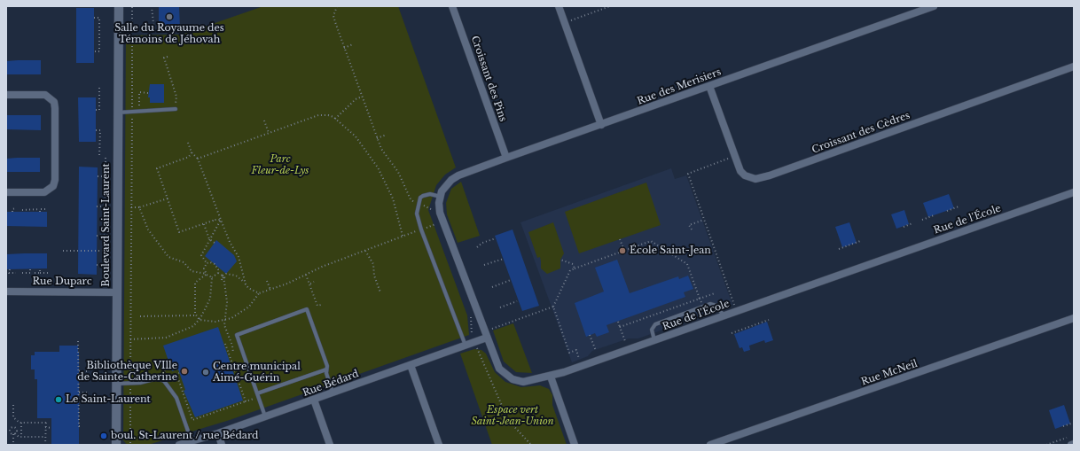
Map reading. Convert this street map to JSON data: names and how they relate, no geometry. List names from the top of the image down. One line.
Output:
{"streets":{"street":["Croissant des Pins","Rue des Merisiers","Croissant des Cèdres","Rue de l'École","Boulevard Saint-Laurent","Rue Duparc","Rue McNeil","Rue Bédard"]},"crossings":[["Croissant des Pins","Rue des Merisiers"],["Rue des Merisiers","Croissant des Cèdres"],["Rue des Merisiers","Rue de l'École"],["Rue de l'École","Rue Bédard"],["Boulevard Saint-Laurent","Rue Duparc"]],"parks":["Parc Fleur-de-Lys","Espace vert Saint-Jean-Union"],"places":["Salle du Royaume des Témoins de Jéhovah","École Saint-Jean","Bibliothèque VIlle de Sainte-Catherine","Centre municipal Aimé-Guérin","Le Saint-Laurent","boul. St-Laurent / rue Bédard"]}
